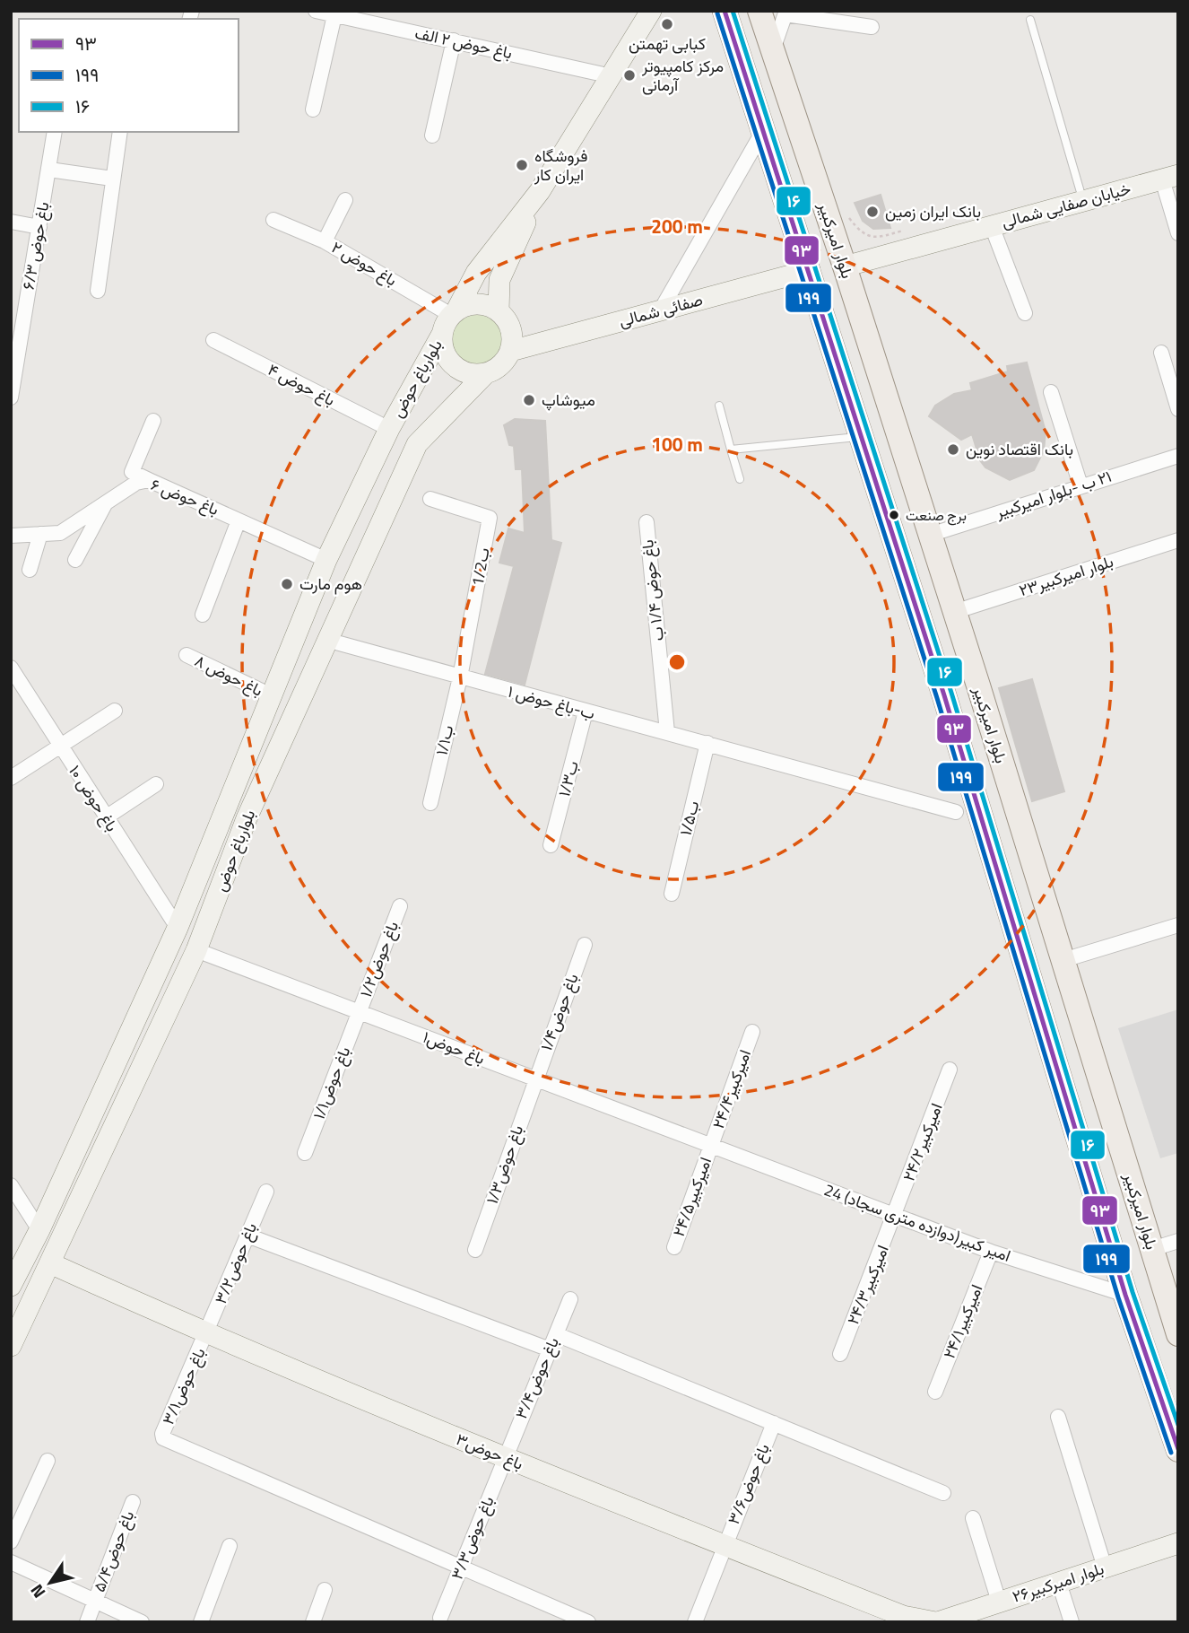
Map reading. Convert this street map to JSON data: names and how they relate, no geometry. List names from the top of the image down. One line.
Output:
{"streets":{"main road":["خیابان صفایی شمالی","بلوار امیرکبیر","صفائی شمالی","بلوارباغ حوض","باغ حوض۳","بلوار امیرکبیر۲۶"],"street":["باغ حوض ۲ الف","۶/۳ باغ حوض","۲ باغ حوض","۴ باغ حوض","٢١ ب -بلوار امیرکبیر","۶ باغ حوض","1/2ب","۲۳بلوار امیرکبیر","باغ حوض ۱/۴ ب","۸ باغ حوض","۱ ب-باغ حوض","ب۱/۱","ب۱/۳","۱۰ باغ حوض","ب۱/۵","باغ حوض۱/۲","باغ حوض۱/۴","باغ حوض۱","باغ حوض۱/۱","امیرکبیر۲۴/۴","امیرکبیر۲۴/۲","باغ حوض۱/۳","امیرکبیر۲۴/۵","24 امیر کبیر(دوازده متری سجاد)","باغ حوض۳/۲","امیرکبیر۲۴/۳","امیرکبیر۲۴/۱","باغ حوض۳/۴","باغ حوض۳/۱","باغ حوض۳/۶","باغ حوض۳/۳","باغ حوض۵/۴"]},"crossings":[["باغ حوض ۲ الف","بلوارباغ حوض"],["خیابان صفایی شمالی","بلوار امیرکبیر"],["بلوار امیرکبیر","٢١ ب -بلوار امیرکبیر"],["بلوار امیرکبیر","۲۳بلوار امیرکبیر"],["۲ باغ حوض","صفائی شمالی"],["۲ باغ حوض","بلوارباغ حوض"],["صفائی شمالی","بلوارباغ حوض"],["بلوارباغ حوض","۴ باغ حوض"],["بلوارباغ حوض","۶ باغ حوض"],["بلوارباغ حوض","۸ باغ حوض"],["بلوارباغ حوض","۱ ب-باغ حوض"],["بلوارباغ حوض","۱۰ باغ حوض"],["بلوارباغ حوض","باغ حوض۱"],["بلوارباغ حوض","باغ حوض۳"],["1/2ب","۱ ب-باغ حوض"],["1/2ب","ب۱/۱"],["باغ حوض ۱/۴ ب","۱ ب-باغ حوض"],["۱ ب-باغ حوض","ب۱/۱"],["۱ ب-باغ حوض","ب۱/۳"],["۱ ب-باغ حوض","ب۱/۵"],["باغ حوض۱/۲","باغ حوض۱"],["باغ حوض۱/۲","باغ حوض۱/۱"],["باغ حوض۱/۴","باغ حوض۱"],["باغ حوض۱/۴","باغ حوض۱/۳"],["باغ حوض۱","باغ حوض۱/۱"],["باغ حوض۱","امیرکبیر۲۴/۴"],["باغ حوض۱","باغ حوض۱/۳"],["باغ حوض۱","امیرکبیر۲۴/۵"],["باغ حوض۱","24 امیر کبیر(دوازده متری سجاد)"],["امیرکبیر۲۴/۴","امیرکبیر۲۴/۵"],["امیرکبیر۲۴/۴","24 امیر کبیر(دوازده متری سجاد)"],["امیرکبیر۲۴/۲","24 امیر کبیر(دوازده متری سجاد)"],["امیرکبیر۲۴/۲","امیرکبیر۲۴/۳"],["امیرکبیر۲۴/۵","24 امیر کبیر(دوازده متری سجاد)"],["24 امیر کبیر(دوازده متری سجاد)","امیرکبیر۲۴/۳"],["24 امیر کبیر(دوازده متری سجاد)","امیرکبیر۲۴/۱"],["باغ حوض۳/۲","باغ حوض۳/۱"],["باغ حوض۳/۲","باغ حوض۳"],["باغ حوض۳/۴","باغ حوض۳"],["باغ حوض۳/۴","باغ حوض۳/۳"],["باغ حوض۳/۱","باغ حوض۳"],["باغ حوض۳/۱","باغ حوض۳/۳"],["باغ حوض۳","باغ حوض۳/۶"],["باغ حوض۳","باغ حوض۳/۳"],["باغ حوض۳","بلوار امیرکبیر۲۶"]],"places":["کبابی تهمتن","مرکز کامپیوتر آرمانی","فروشگاه ایران کار","بانک ایران زمین","میوشاپ","بانک اقتصاد نوین","برج صنعت","هوم مارت"],"lines":["transit line ۹۳","transit line ۱۶","transit line ۱۹۹"],"legend":["۹۳","۱۹۹","۱۶"],"north":"bottom left","rings":["200 m","100 m"]}
